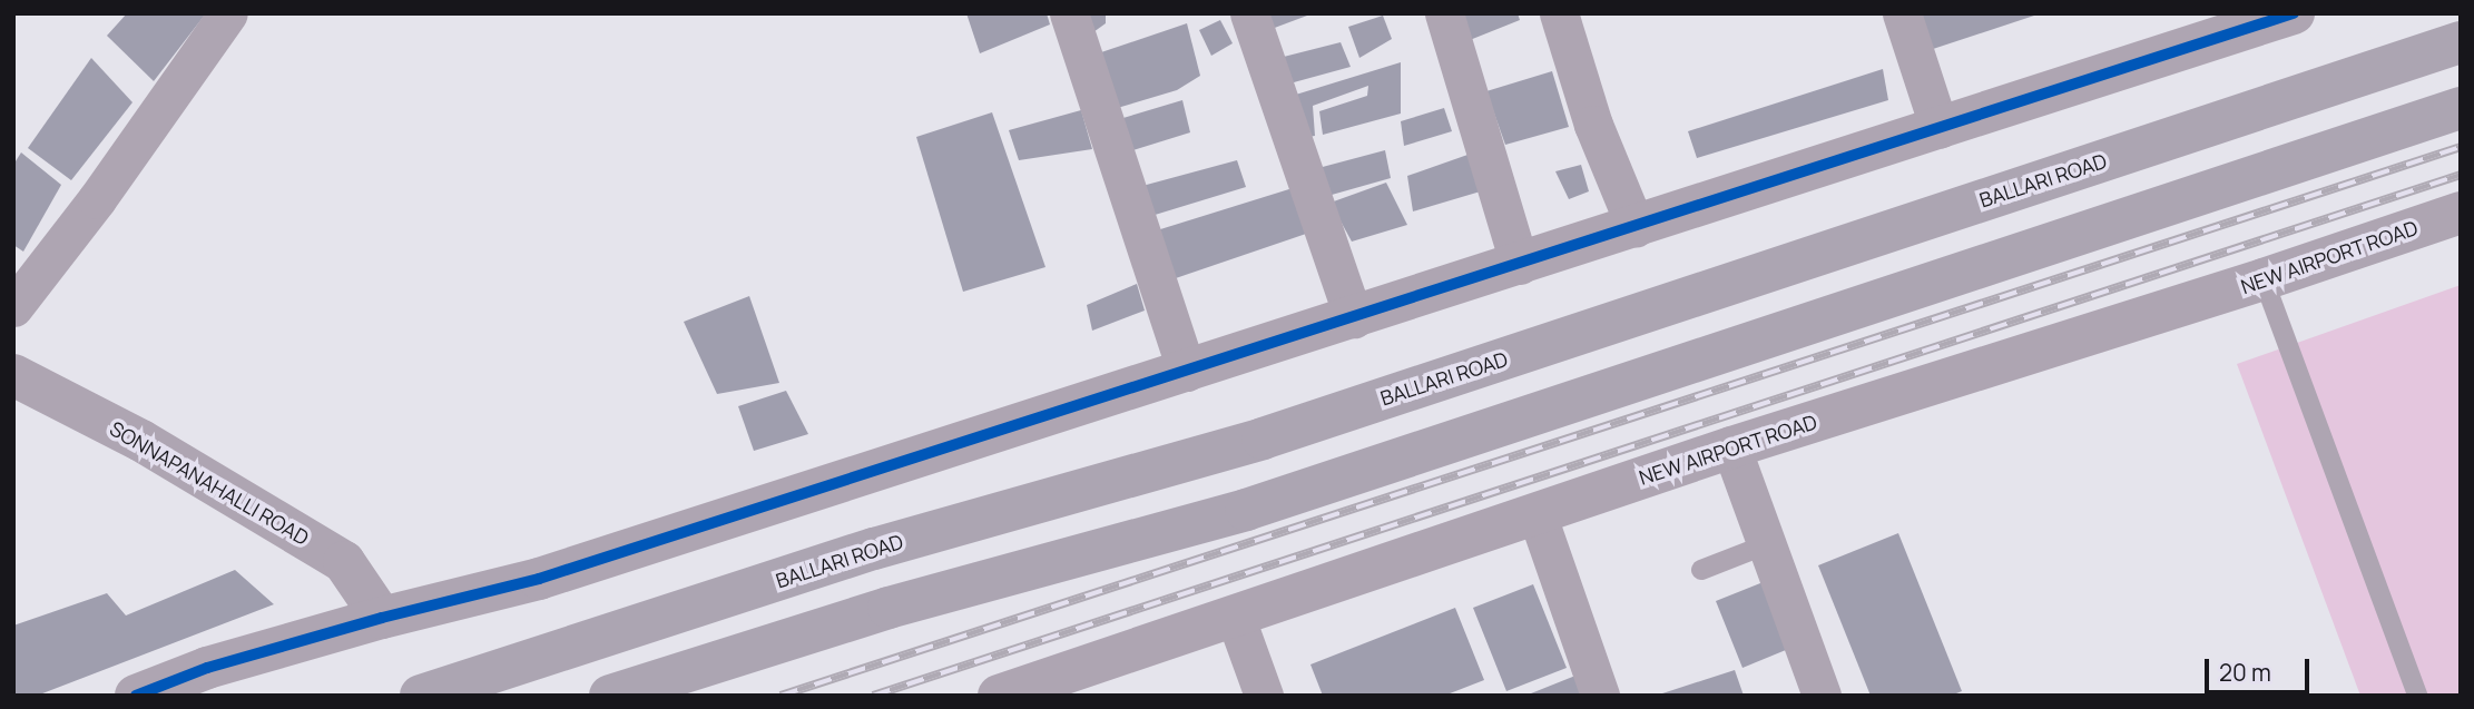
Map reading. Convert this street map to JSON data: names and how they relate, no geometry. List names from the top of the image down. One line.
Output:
{"streets":{"highway":["BALLARI ROAD"],"street":["NEW AIRPORT ROAD","SONNAPANAHALLI ROAD"]},"scale_bar":"20 m"}
